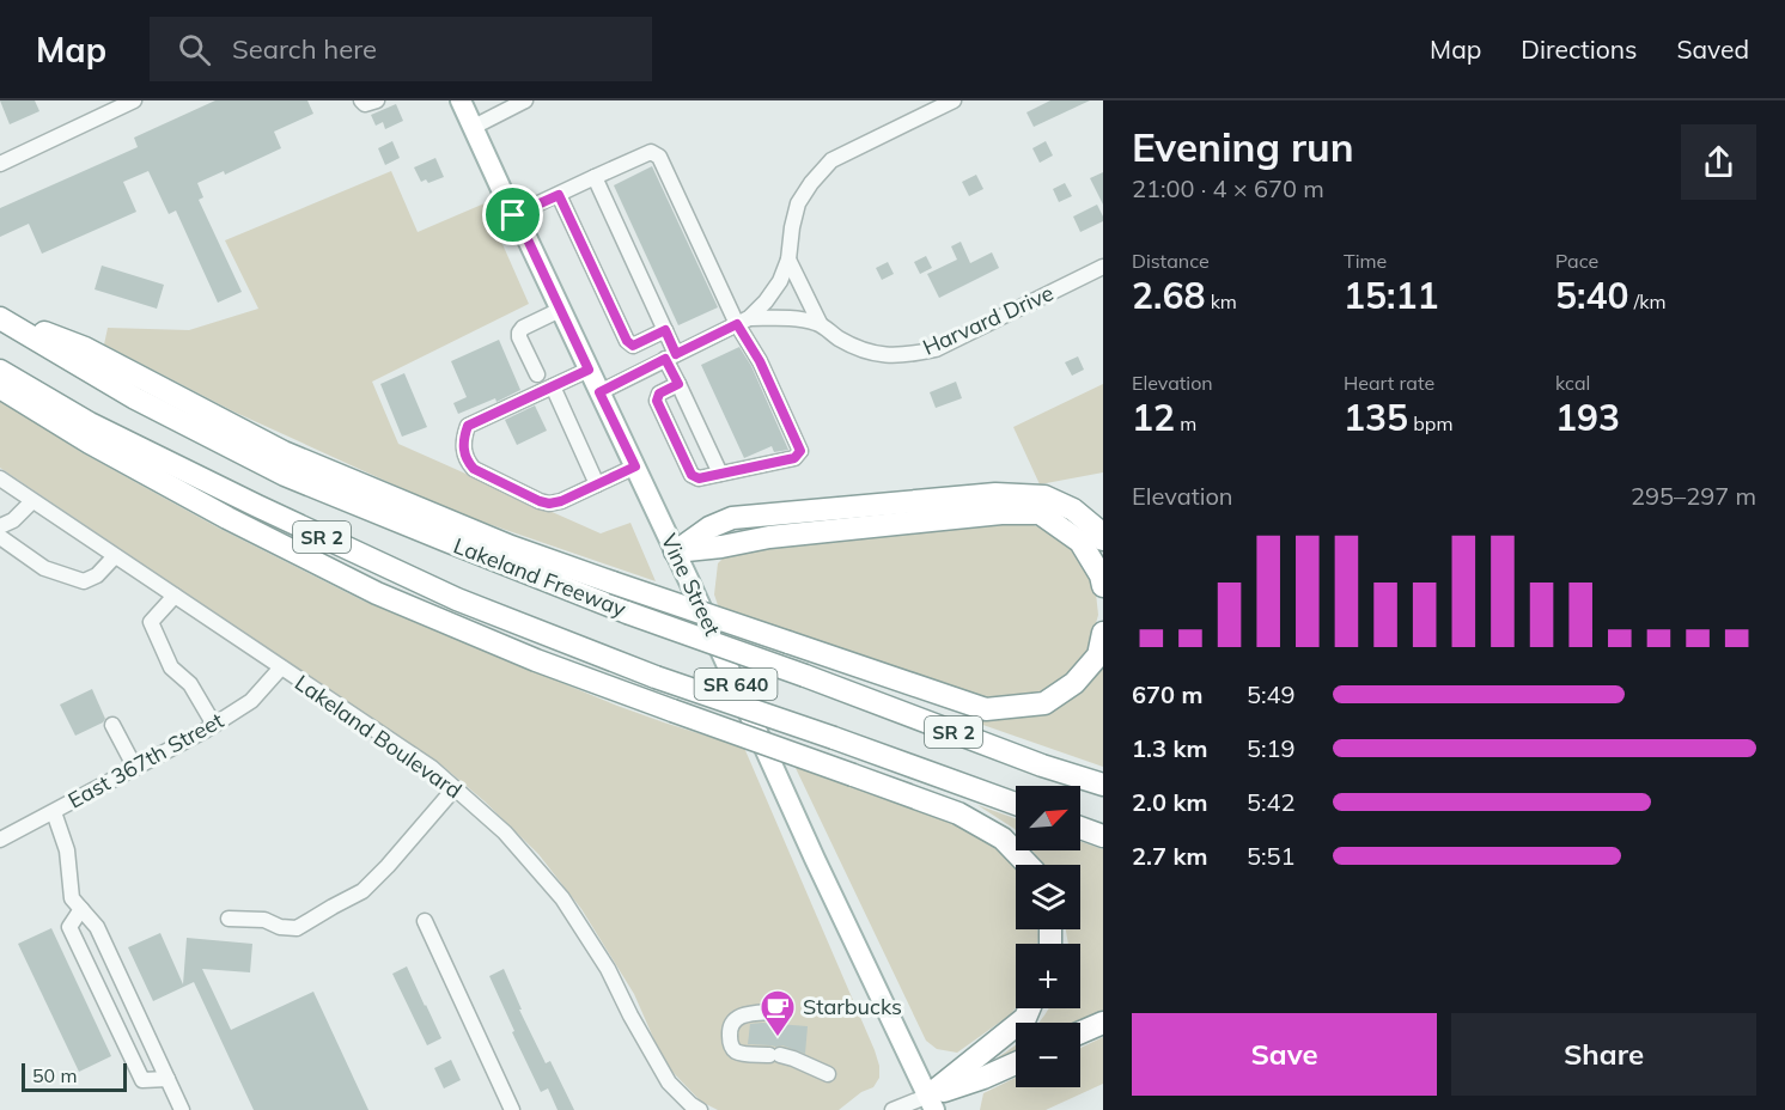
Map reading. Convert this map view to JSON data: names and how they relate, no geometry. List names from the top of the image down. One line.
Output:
{"streets":{"highway":["SR 2","Lakeland Freeway"],"main road":["Vine Street","SR 640"],"street":["Harvard Drive","Lakeland Boulevard","East 367th Street"]},"crossings":[["Lakeland Boulevard","East 367th Street"]],"places":{"cafe":["Starbucks"]},"scale_bar":"50 m","north":"top right","page":{"header":"Map","search":"Search here","nav":["Map","Directions","Saved"],"heading":["Evening run","21:00 · 4 × 670 m"],"stats":[["Distance","2.68 km"],["Time","15:11"],["Pace","5:40 /km"],["Elevation","12 m"],["Heart rate","135 bpm"],["kcal","193"]],"chart":["Elevation","295–297 m"],"list":[{"name":"670 m","note":"5:49"},{"name":"1.3 km","note":"5:19"},{"name":"2.0 km","note":"5:42"},{"name":"2.7 km","note":"5:51"}],"map_buttons":["+","−"],"buttons":["Save","Share"],"scale":"50 m"}}
